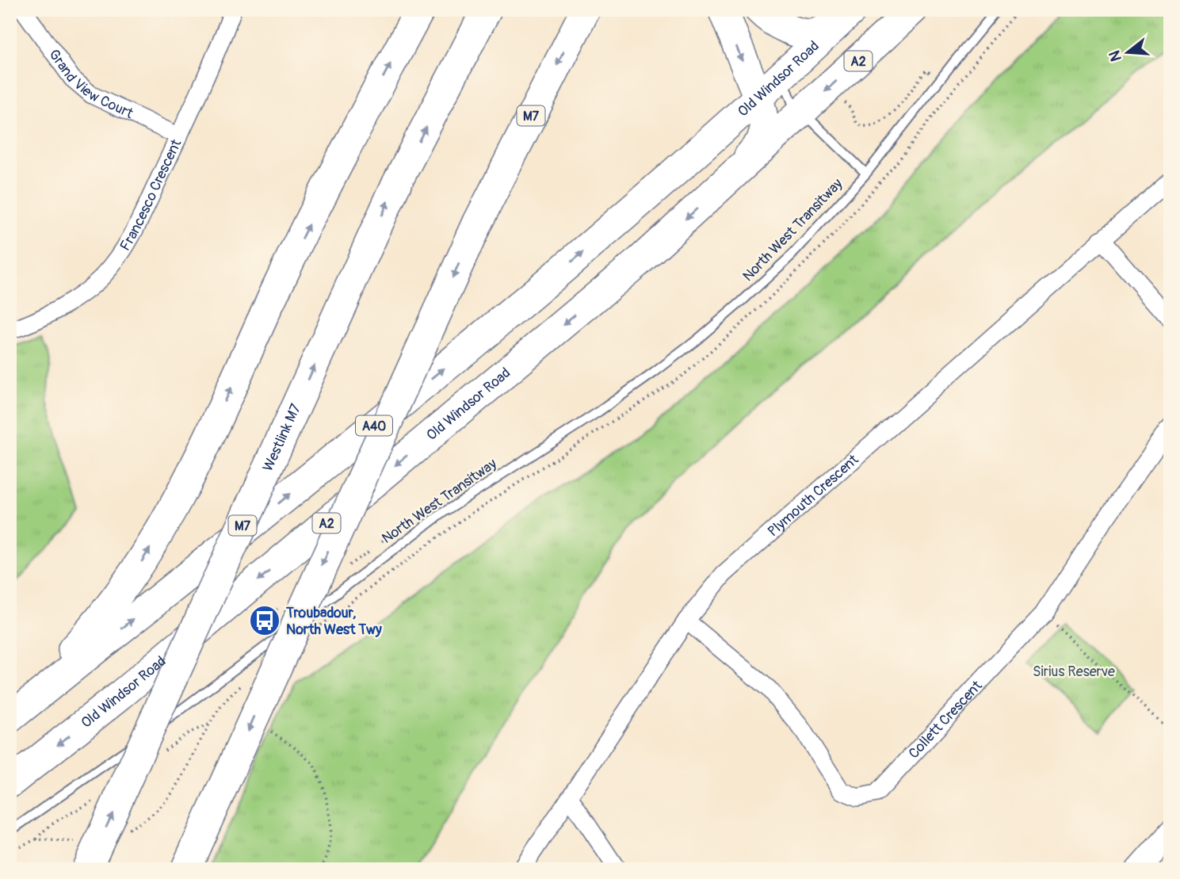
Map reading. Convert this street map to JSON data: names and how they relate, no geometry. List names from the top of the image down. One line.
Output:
{"streets":{"highway":["A2","Old Windsor Road","M7","A40","Westlink M7"],"street":["Grand View Court","Francesco Crescent","Plymouth Crescent","Collett Crescent"],"lane":["North West Transitway"]},"crossings":[["Grand View Court","Francesco Crescent"],["Plymouth Crescent","Collett Crescent"]],"parks":["Sirius Reserve"],"places":{"bus stop":["Troubadour, North West Twy"]},"north":"left"}
